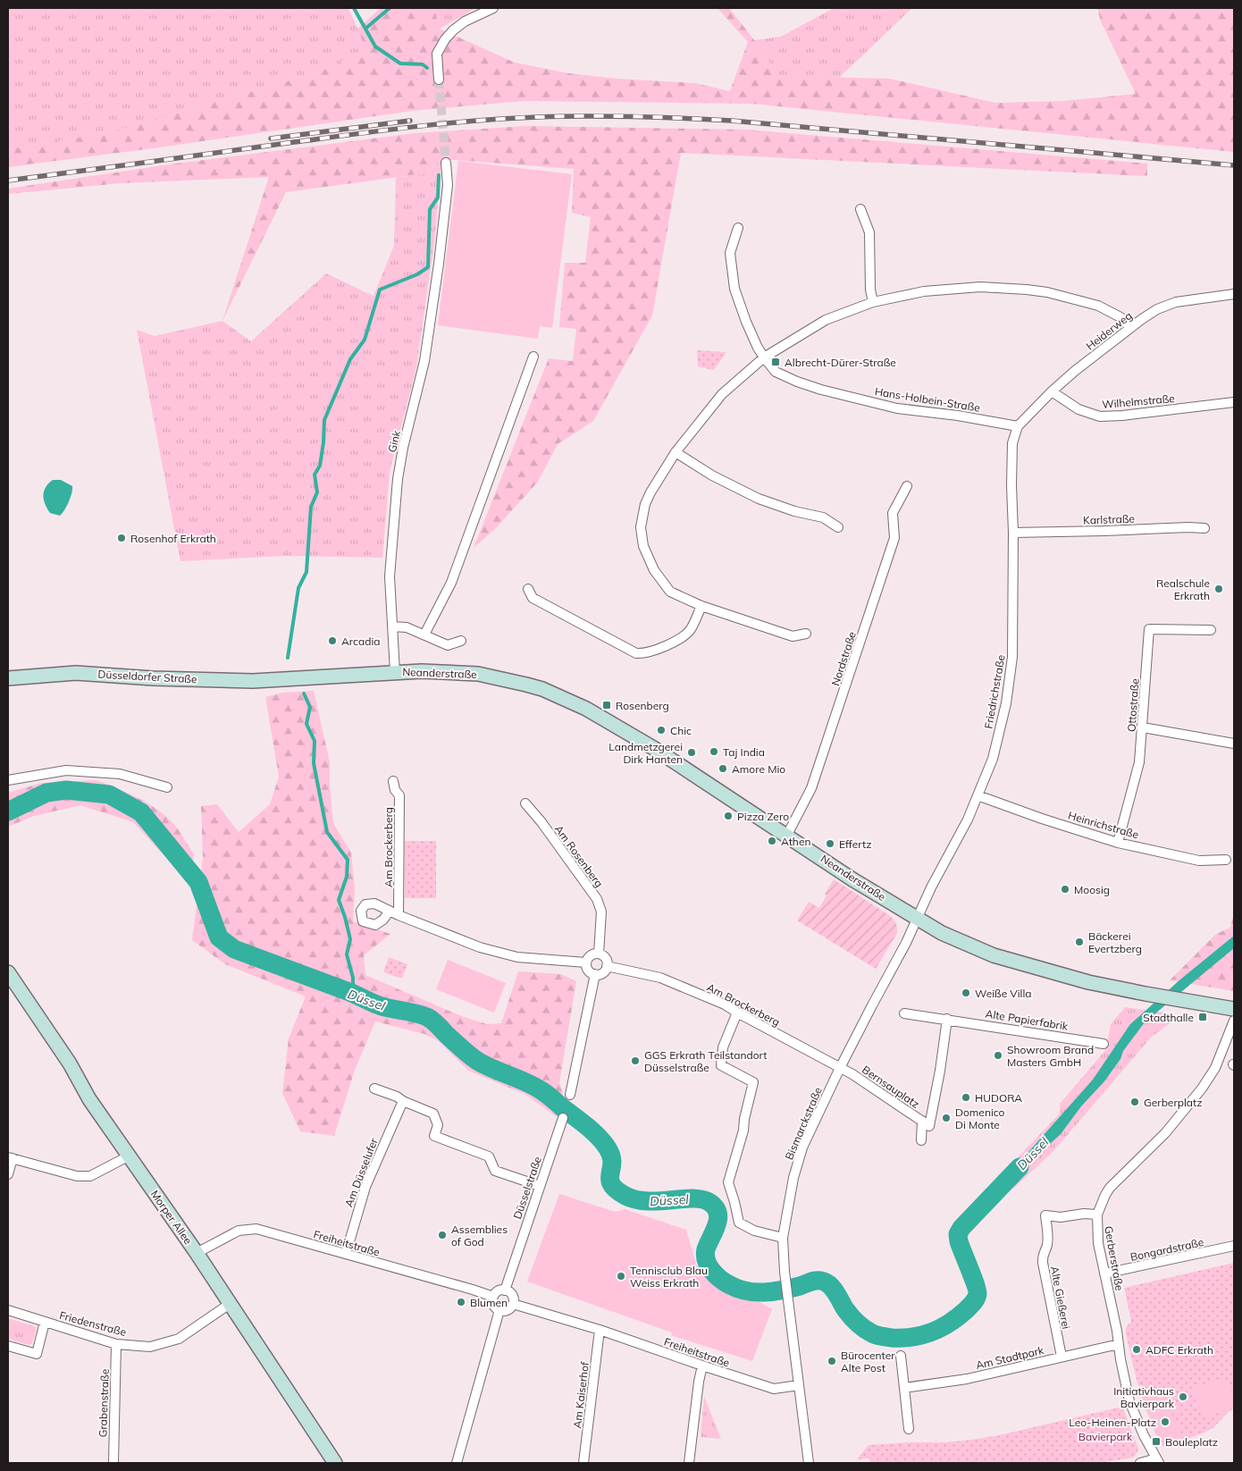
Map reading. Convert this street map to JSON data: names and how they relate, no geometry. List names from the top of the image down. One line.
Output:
{"streets":{"main road":["Neanderstraße","Düsseldorfer Straße","Morper Allee"],"street":["Heiderweg","Hans-Holbein-Straße","Wilhelmstraße","Gink","Karlstraße","Nordstraße","Friedrichstraße","Ottostraße","Heinrichstraße","Am Brockerberg","Am Rosenberg","Alte Papierfabrik","Bernsauplatz","Bismarckstraße","Am Düsselufer","Düsselstraße","Freiheitstraße","Bongardstraße","Gerberstraße","Alte Gießerei","Friedenstraße","Am Stadtpark","Am Kaiserhof","Grabenstraße"]},"crossings":[["Heiderweg","Hans-Holbein-Straße"],["Heiderweg","Wilhelmstraße"],["Heiderweg","Friedrichstraße"],["Hans-Holbein-Straße","Friedrichstraße"],["Gink","Neanderstraße"],["Karlstraße","Friedrichstraße"],["Nordstraße","Neanderstraße"],["Neanderstraße","Düsseldorfer Straße"],["Neanderstraße","Friedrichstraße"],["Neanderstraße","Bismarckstraße"],["Friedrichstraße","Heinrichstraße"],["Friedrichstraße","Bismarckstraße"],["Ottostraße","Heinrichstraße"],["Am Brockerberg","Am Rosenberg"],["Am Brockerberg","Bernsauplatz"],["Am Brockerberg","Bismarckstraße"],["Bernsauplatz","Bismarckstraße"],["Bismarckstraße","Freiheitstraße"],["Am Düsselufer","Freiheitstraße"],["Düsselstraße","Freiheitstraße"],["Morper Allee","Freiheitstraße"],["Morper Allee","Friedenstraße"],["Freiheitstraße","Am Kaiserhof"],["Bongardstraße","Gerberstraße"],["Gerberstraße","Alte Gießerei"],["Gerberstraße","Am Stadtpark"],["Alte Gießerei","Am Stadtpark"],["Friedenstraße","Grabenstraße"]],"water":["Düssel"],"parks":["Bavierpark"],"places":{"transit":["Albrecht-Dürer-Straße","Rosenberg","Stadthalle","Bouleplatz"],"other":["Rosenhof Erkrath","Realschule Erkrath","Arcadia","Chic","Taj India","Landmetzgerei Dirk Hanten","Amore Mio","Pizza Zero","Athen","Effertz","Moosig","Bäckerei Evertzberg","Weiße Villa","Showroom Brand Masters GmbH","GGS Erkrath Teilstandort Düsselstraße","HUDORA","Gerberplatz","Domenico Di Monte","Assemblies of God","Tennisclub Blau Weiss Erkrath","Blumen","ADFC Erkrath","Bürocenter Alte Post","Initiativhaus Bavierpark","Leo-Heinen-Platz"]}}
